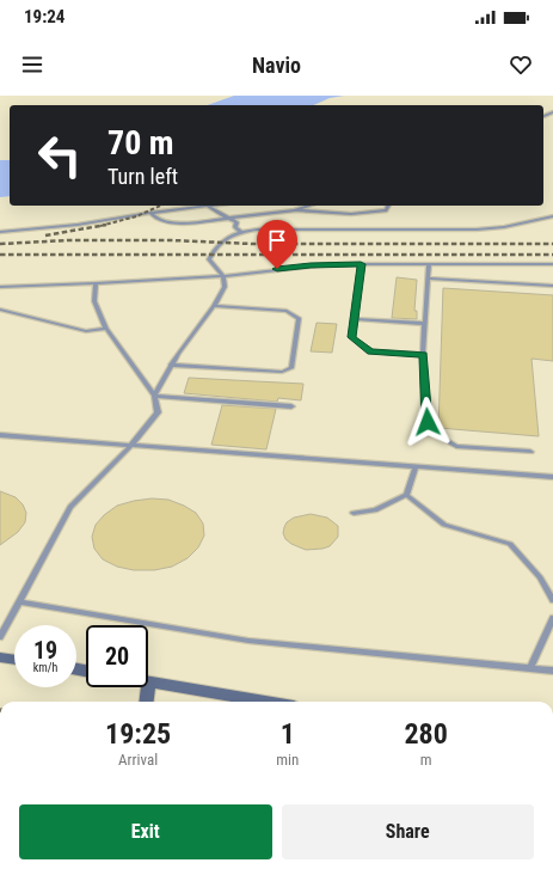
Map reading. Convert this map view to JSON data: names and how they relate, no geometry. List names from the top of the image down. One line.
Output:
{"page":{"status":"19:24","header":"Navio","turn":["70 m","Turn left"],"speed":"19 km/h","limit":"20","eta":["19:25","Arrival","1","min","280","m"],"buttons":["Exit","Share"]}}
